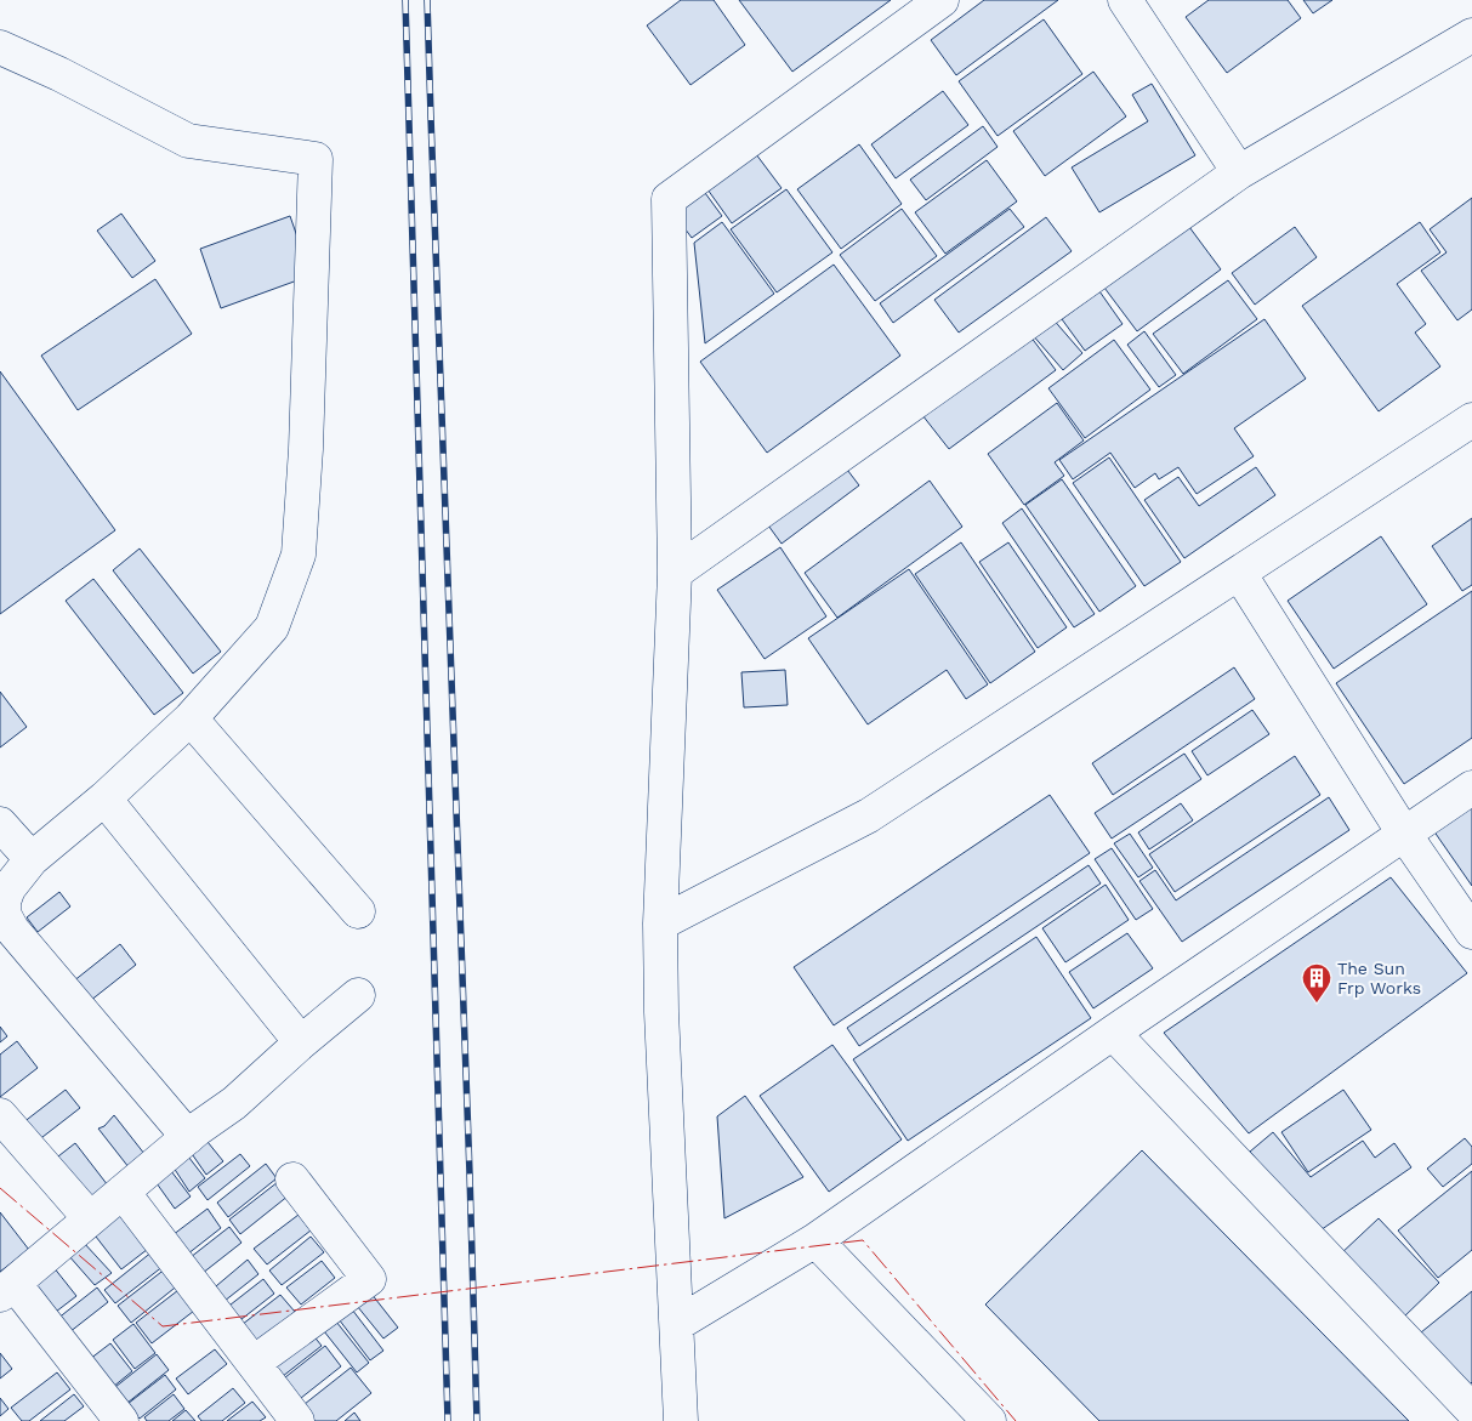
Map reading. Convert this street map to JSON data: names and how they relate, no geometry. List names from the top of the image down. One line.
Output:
{"places":{"building":["The Sun Frp Works"]}}
